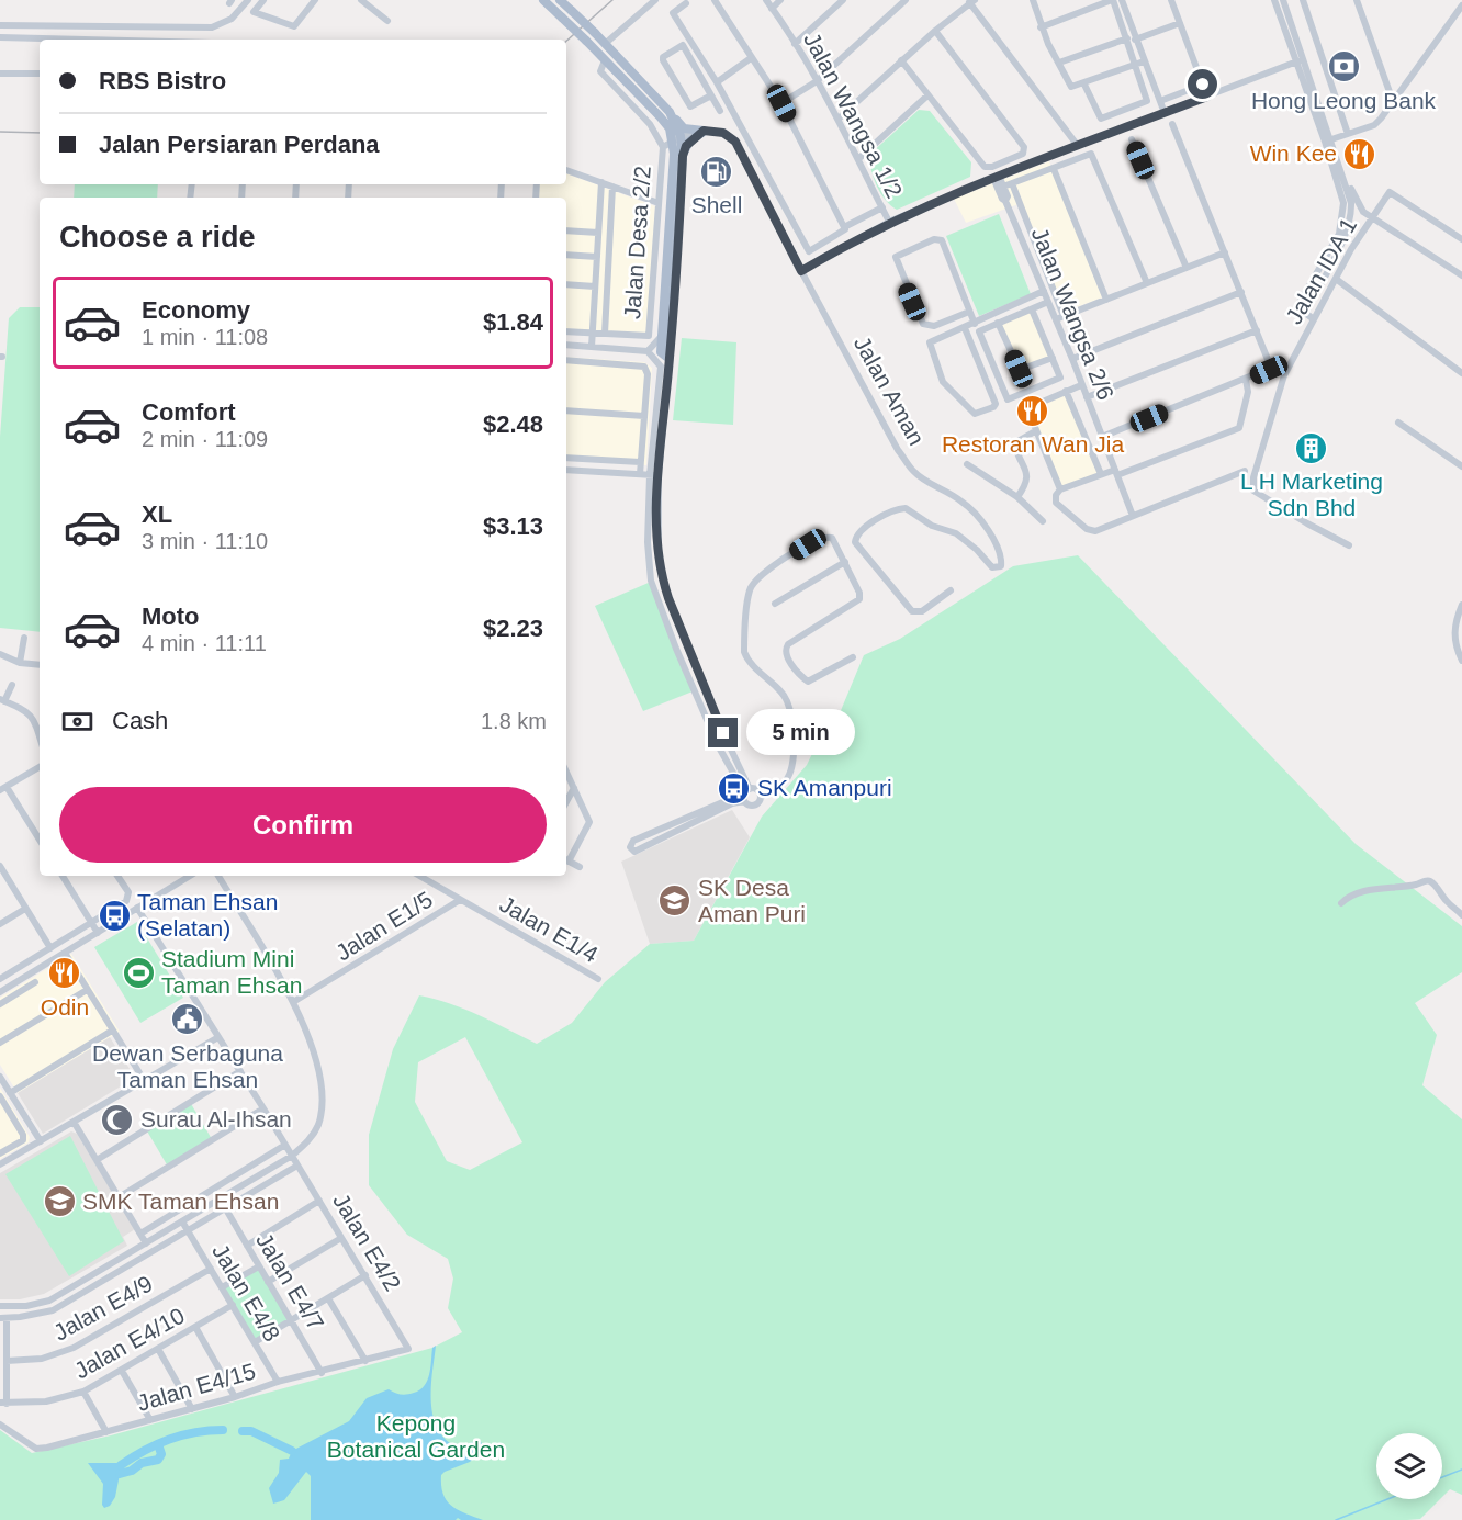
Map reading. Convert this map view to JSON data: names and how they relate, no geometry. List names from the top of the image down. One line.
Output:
{"streets":{"street":["Jalan Wangsa 1/2","Jalan Desa 2/2","Jalan IDA 1","Jalan Wangsa 2/6","Jalan Aman","Jalan E1/5","Jalan E1/4","Jalan E4/2","Jalan E4/7","Jalan E4/8","Jalan E4/9","Jalan E4/10","Jalan E4/15"]},"crossings":[["Jalan E1/5","Jalan E1/4"],["Jalan E4/2","Jalan E4/15"],["Jalan E4/7","Jalan E4/15"],["Jalan E4/8","Jalan E4/9"],["Jalan E4/8","Jalan E4/10"],["Jalan E4/8","Jalan E4/15"]],"parks":["Kepong Botanical Garden"],"places":{"bank":["Hong Leong Bank"],"restaurant":["Win Kee","Restoran Wan Jia","Odin"],"fuel station":["Shell"],"building":["L H Marketing Sdn Bhd"],"bus stop":["SK Amanpuri","Taman Ehsan (Selatan)"],"school or university":["SK Desa Aman Puri","SMK Taman Ehsan"],"sports":["Stadium Mini Taman Ehsan"],"public building":["Dewan Serbaguna Taman Ehsan"],"mosque":["Surau Al-Ihsan"]},"page":{"banner":["RBS Bistro","Jalan Persiaran Perdana"],"heading":"Choose a ride","list":[{"name":"Economy","note":"1 min · 11:08","value":"$1.84"},{"name":"Comfort","note":"2 min · 11:09","value":"$2.48"},{"name":"XL","note":"3 min · 11:10","value":"$3.13"},{"name":"Moto","note":"4 min · 11:11","value":"$2.23"}],"pay":["Cash","1.8 km"],"bubble":"5 min","buttons":"Confirm"}}
